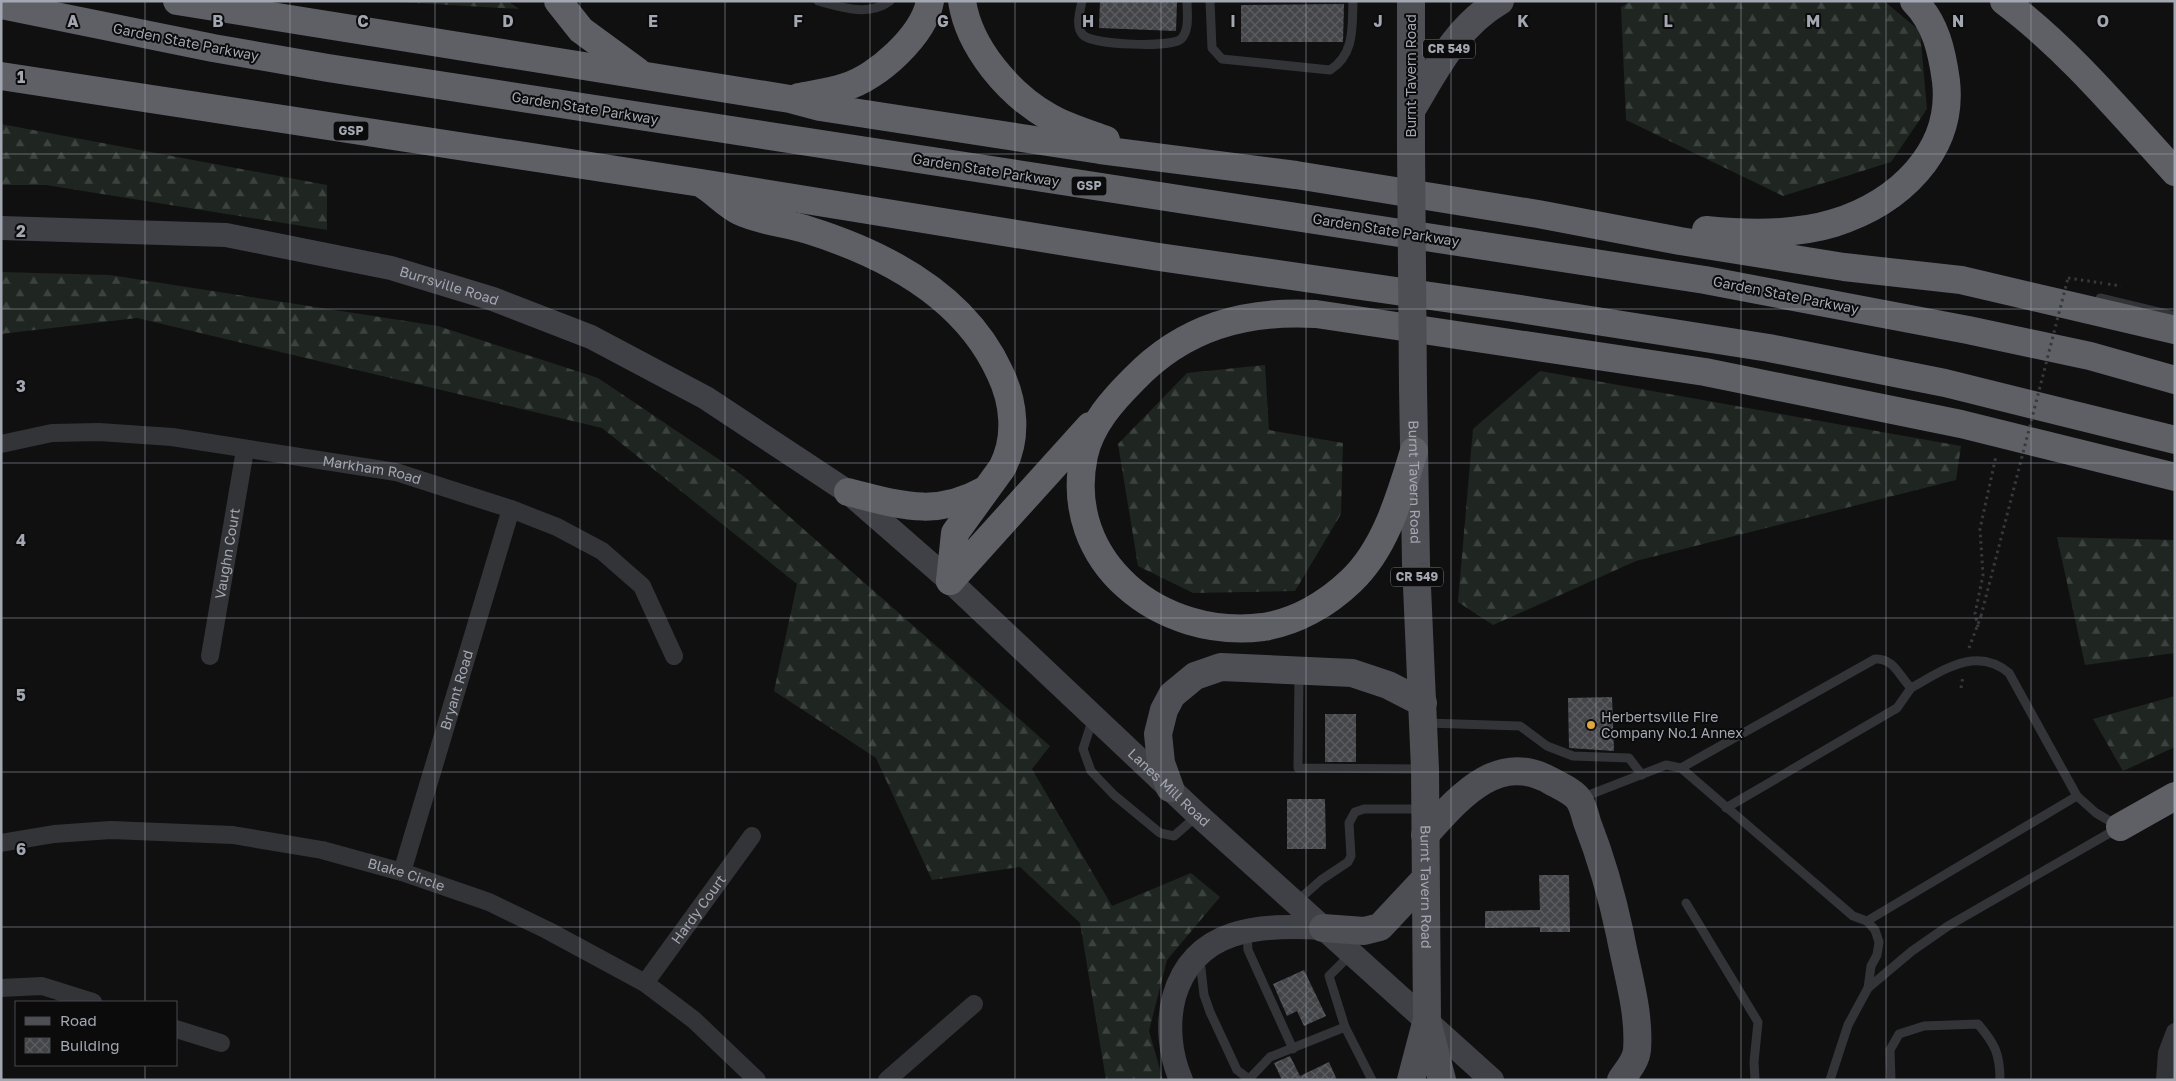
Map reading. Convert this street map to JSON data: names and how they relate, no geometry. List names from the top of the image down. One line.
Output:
{"streets":{"highway":["Garden State Parkway","GSP"],"main road":["CR 549","Burnt Tavern Road","Burrsville Road","Lanes Mill Road"],"street":["Markham Road","Vaughn Court","Bryant Road","Blake Circle","Hardy Court"]},"crossings":[["CR 549","Burnt Tavern Road"],["Burnt Tavern Road","Lanes Mill Road"],["Burrsville Road","Lanes Mill Road"],["Markham Road","Vaughn Court"],["Markham Road","Bryant Road"],["Bryant Road","Blake Circle"],["Blake Circle","Hardy Court"]],"places":["Herbertsville Fire Company No.1 Annex"],"legend":["Road","Building"],"grid":{"columns":["A","B","C","D","E","F","G","H","I","J","K","L","M","N","O"],"rows":["1","2","3","4","5","6"]}}
